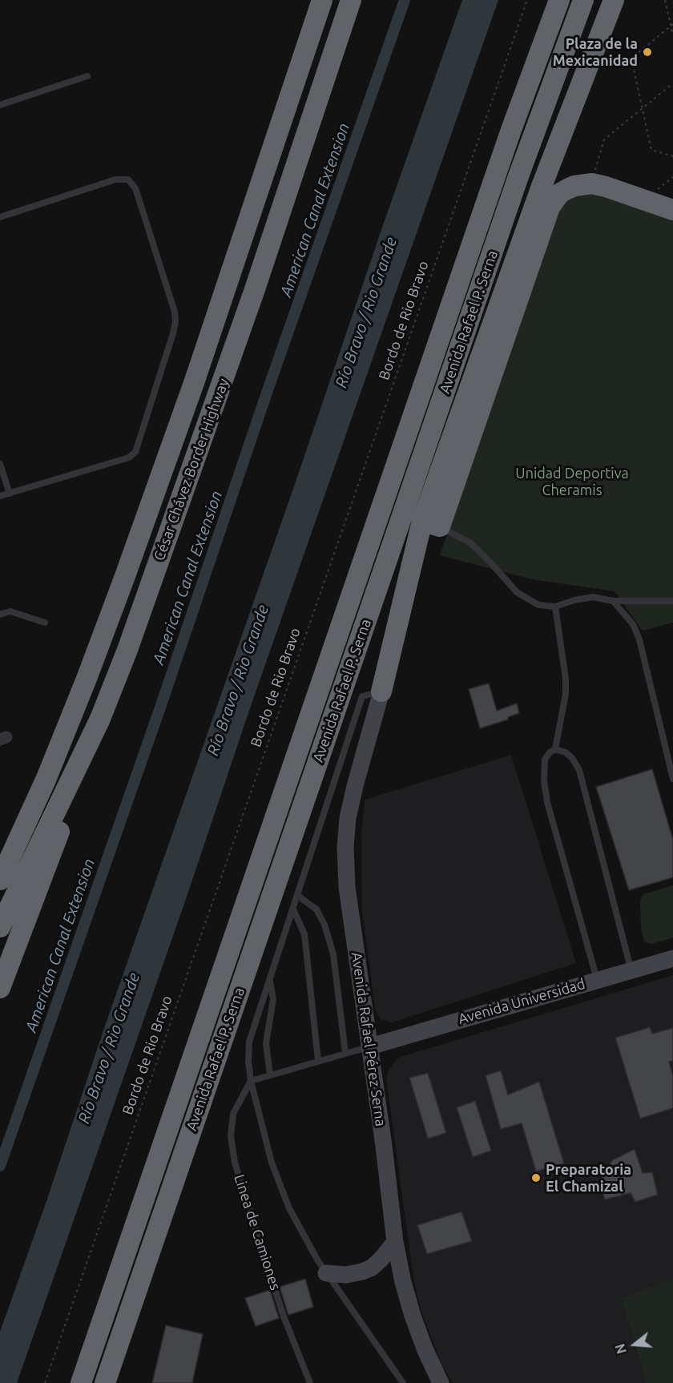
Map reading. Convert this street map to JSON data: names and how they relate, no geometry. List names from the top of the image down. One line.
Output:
{"streets":{"highway":["Avenida Rafael P. Serna","César Chávez Border Highway"],"main road":["Avenida Universidad","Avenida Rafael Pérez Serna"],"lane":["Linea de Camiones"],"path":["Bordo de Rio Bravo"]},"crossings":[["Avenida Universidad","Avenida Rafael Pérez Serna"]],"water":["American Canal Extension","Río Bravo / Rio Grande"],"parks":["Unidad Deportiva Cheramis"],"places":["Plaza de la Mexicanidad","Preparatoria El Chamizal"],"north":"left"}
